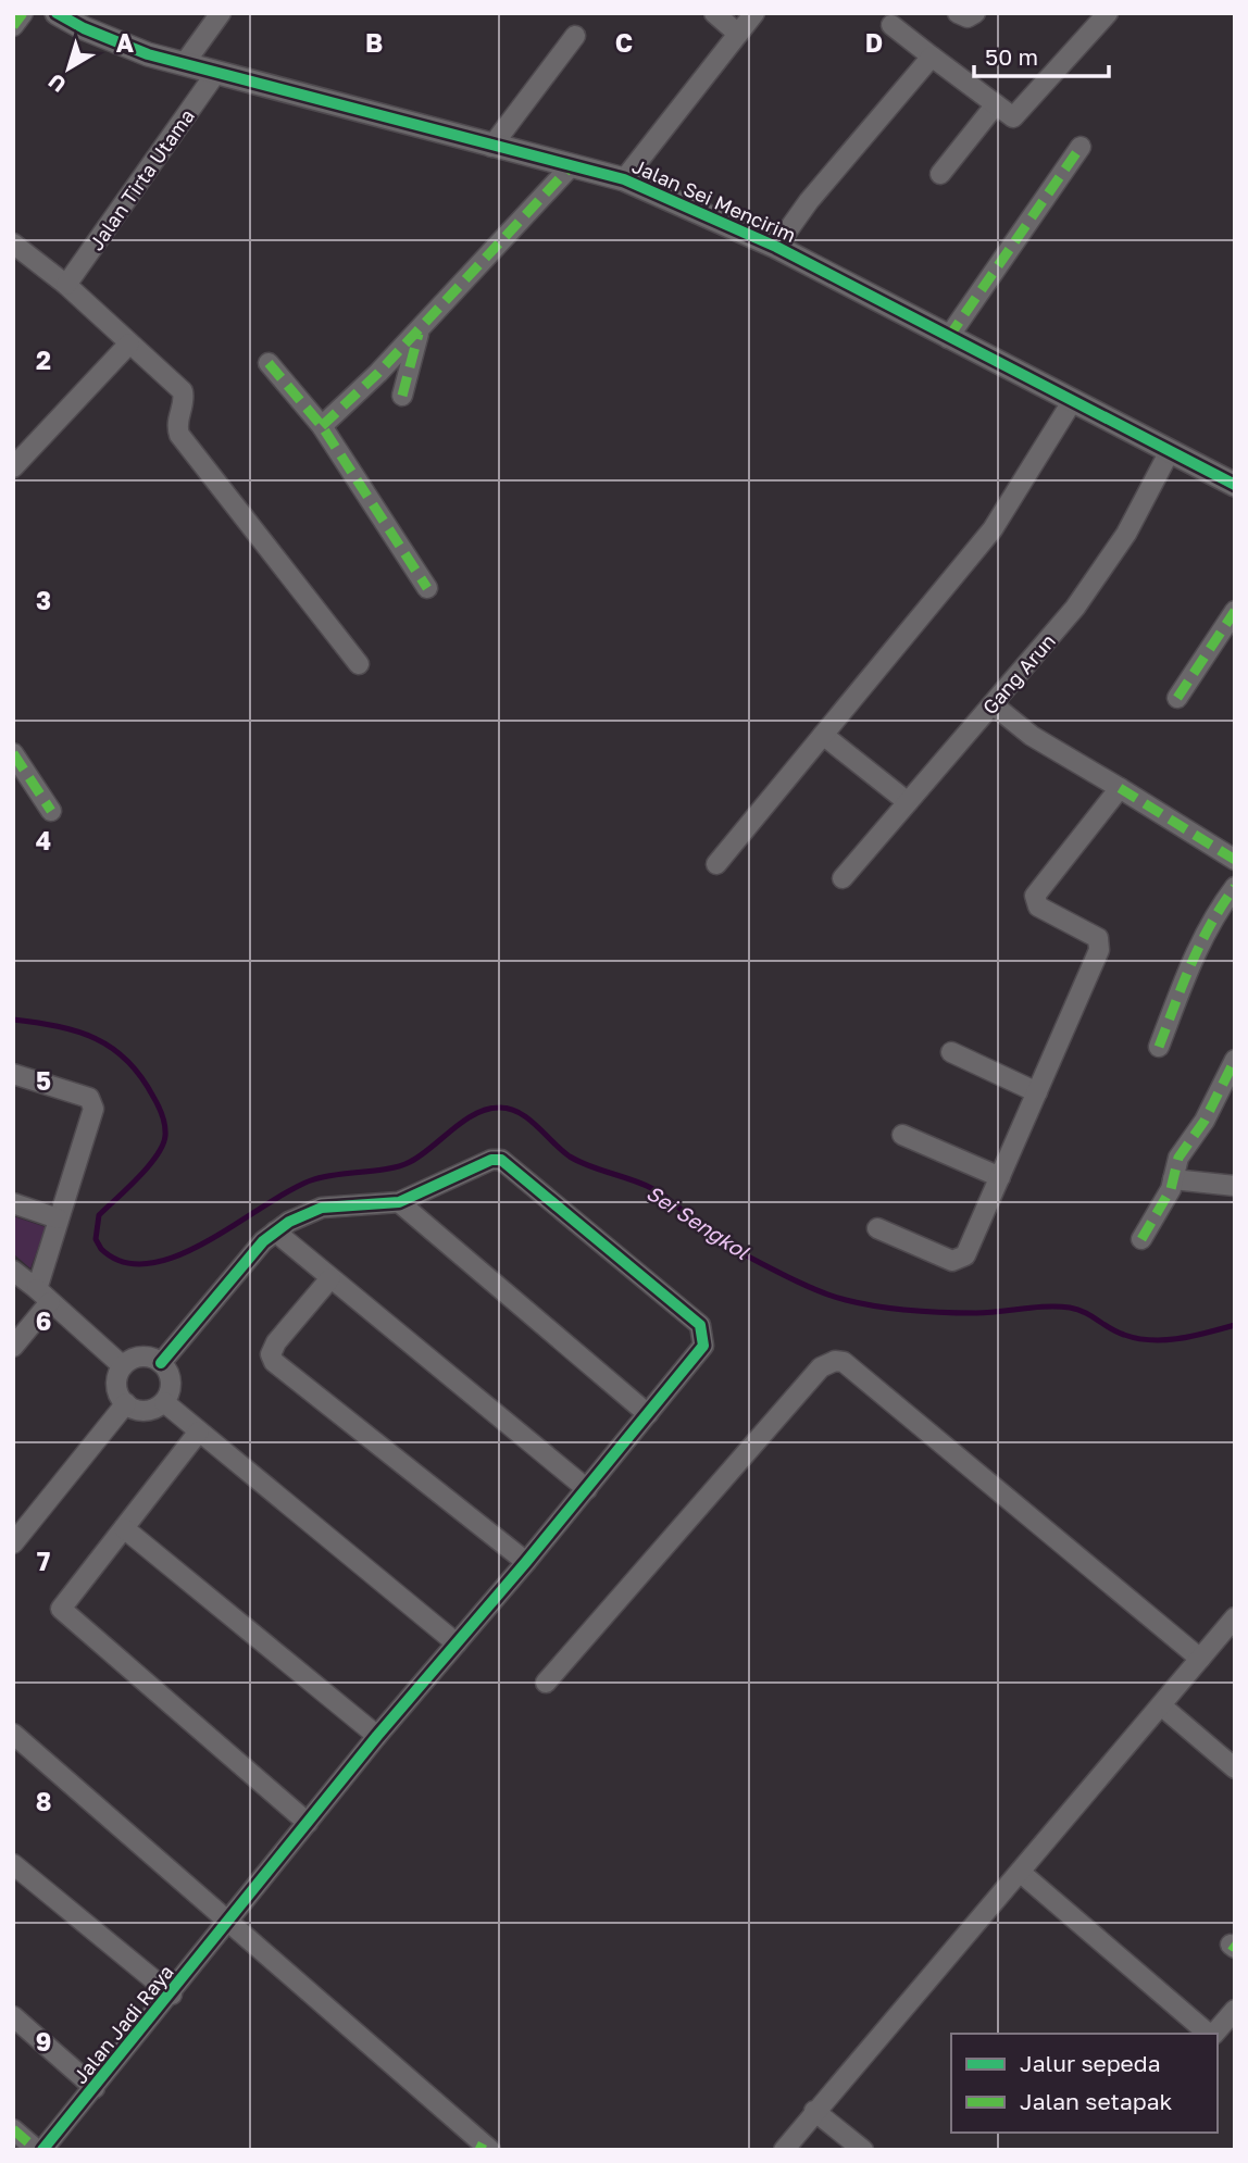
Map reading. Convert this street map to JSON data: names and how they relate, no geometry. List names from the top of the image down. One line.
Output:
{"streets":{"street":["Jalan Tirta Utama","Jalan Sei Mencirim","Gang Arun","Jalan Jadi Raya"]},"crossings":[["Jalan Tirta Utama","Jalan Sei Mencirim"],["Jalan Sei Mencirim","Gang Arun"]],"water":["Sei Sengkol"],"legend":["Jalur sepeda","Jalan setapak"],"scale_bar":"50 m","north":"bottom left","grid":{"columns":["A","B","C","D"],"rows":["2","3","4","5","6","7","8","9"]}}
